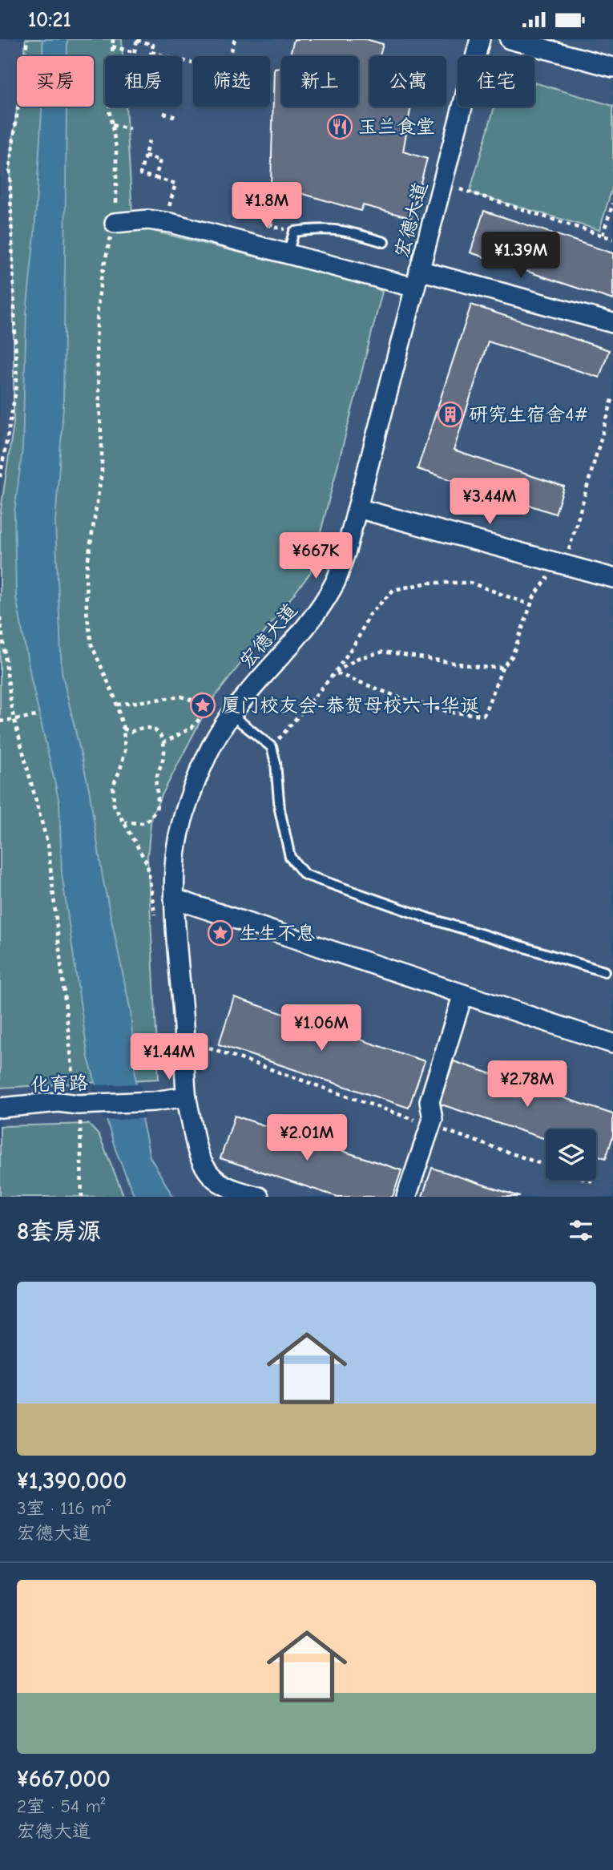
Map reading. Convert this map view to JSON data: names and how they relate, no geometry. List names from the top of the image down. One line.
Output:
{"streets":{"street":["宏德大道","化育路"]},"crossings":[["宏德大道","化育路"]],"places":{"restaurant":["玉兰食堂"],"building":["研究生宿舍4#"],"place":["厦门校友会-恭贺母校六十华诞","生生不息"]},"page":{"status":"10:21","chip":["买房","租房","筛选","新上","公寓","住宅"],"price":["¥1.8M","¥1.39M","¥3.44M","¥667K","¥1.06M","¥1.44M","¥2.78M","¥2.01M"],"heading":"8套房源","list":[{"name":"¥1,390,000","note":"3室 · 116 m² · 宏德大道"},{"name":"¥667,000","note":"2室 · 54 m² · 宏德大道"}]}}
